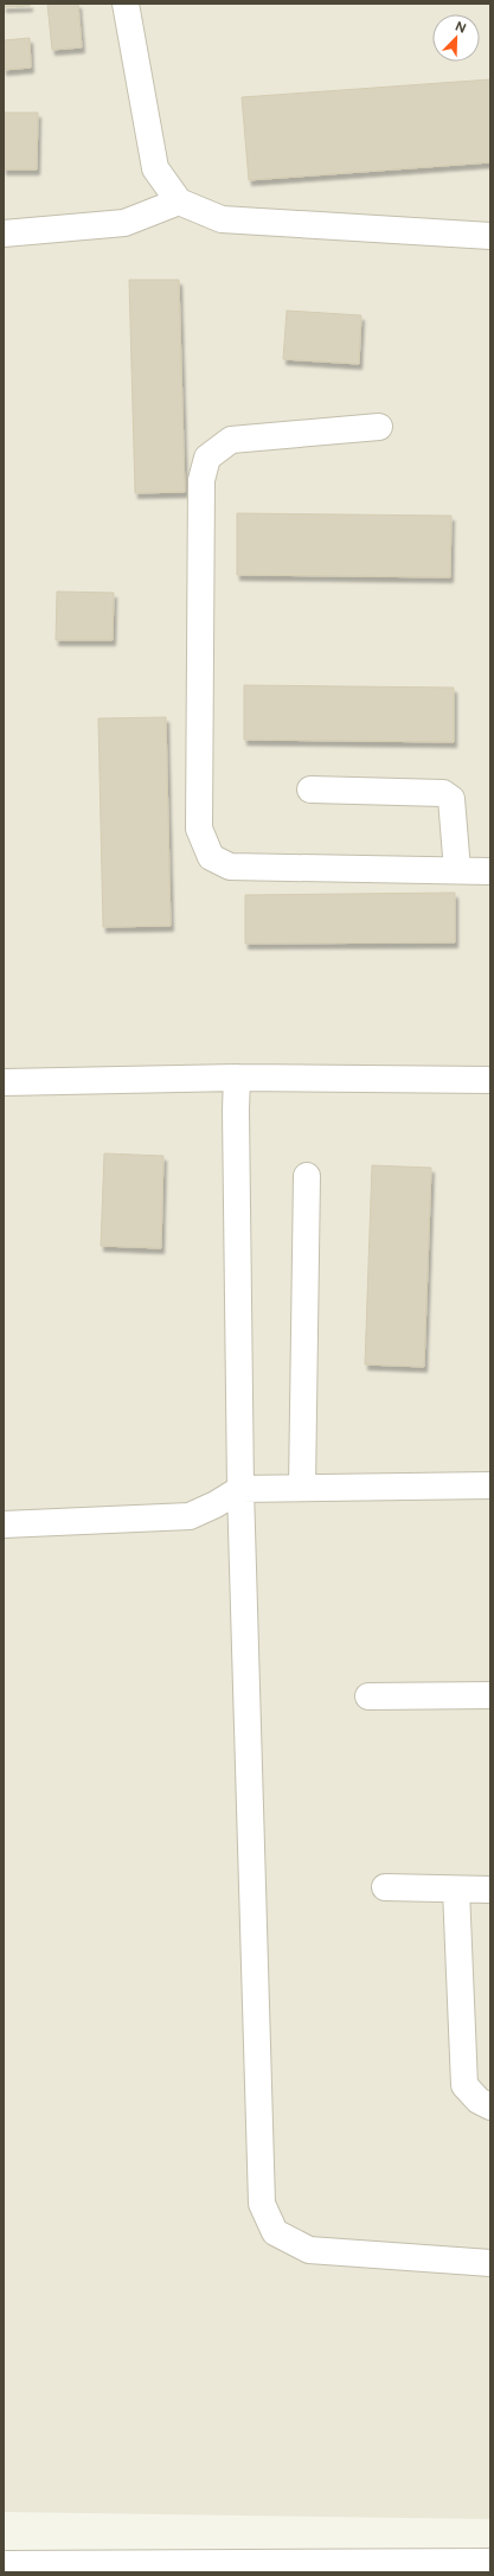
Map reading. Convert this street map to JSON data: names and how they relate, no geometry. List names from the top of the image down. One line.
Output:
{"north":"top right"}
